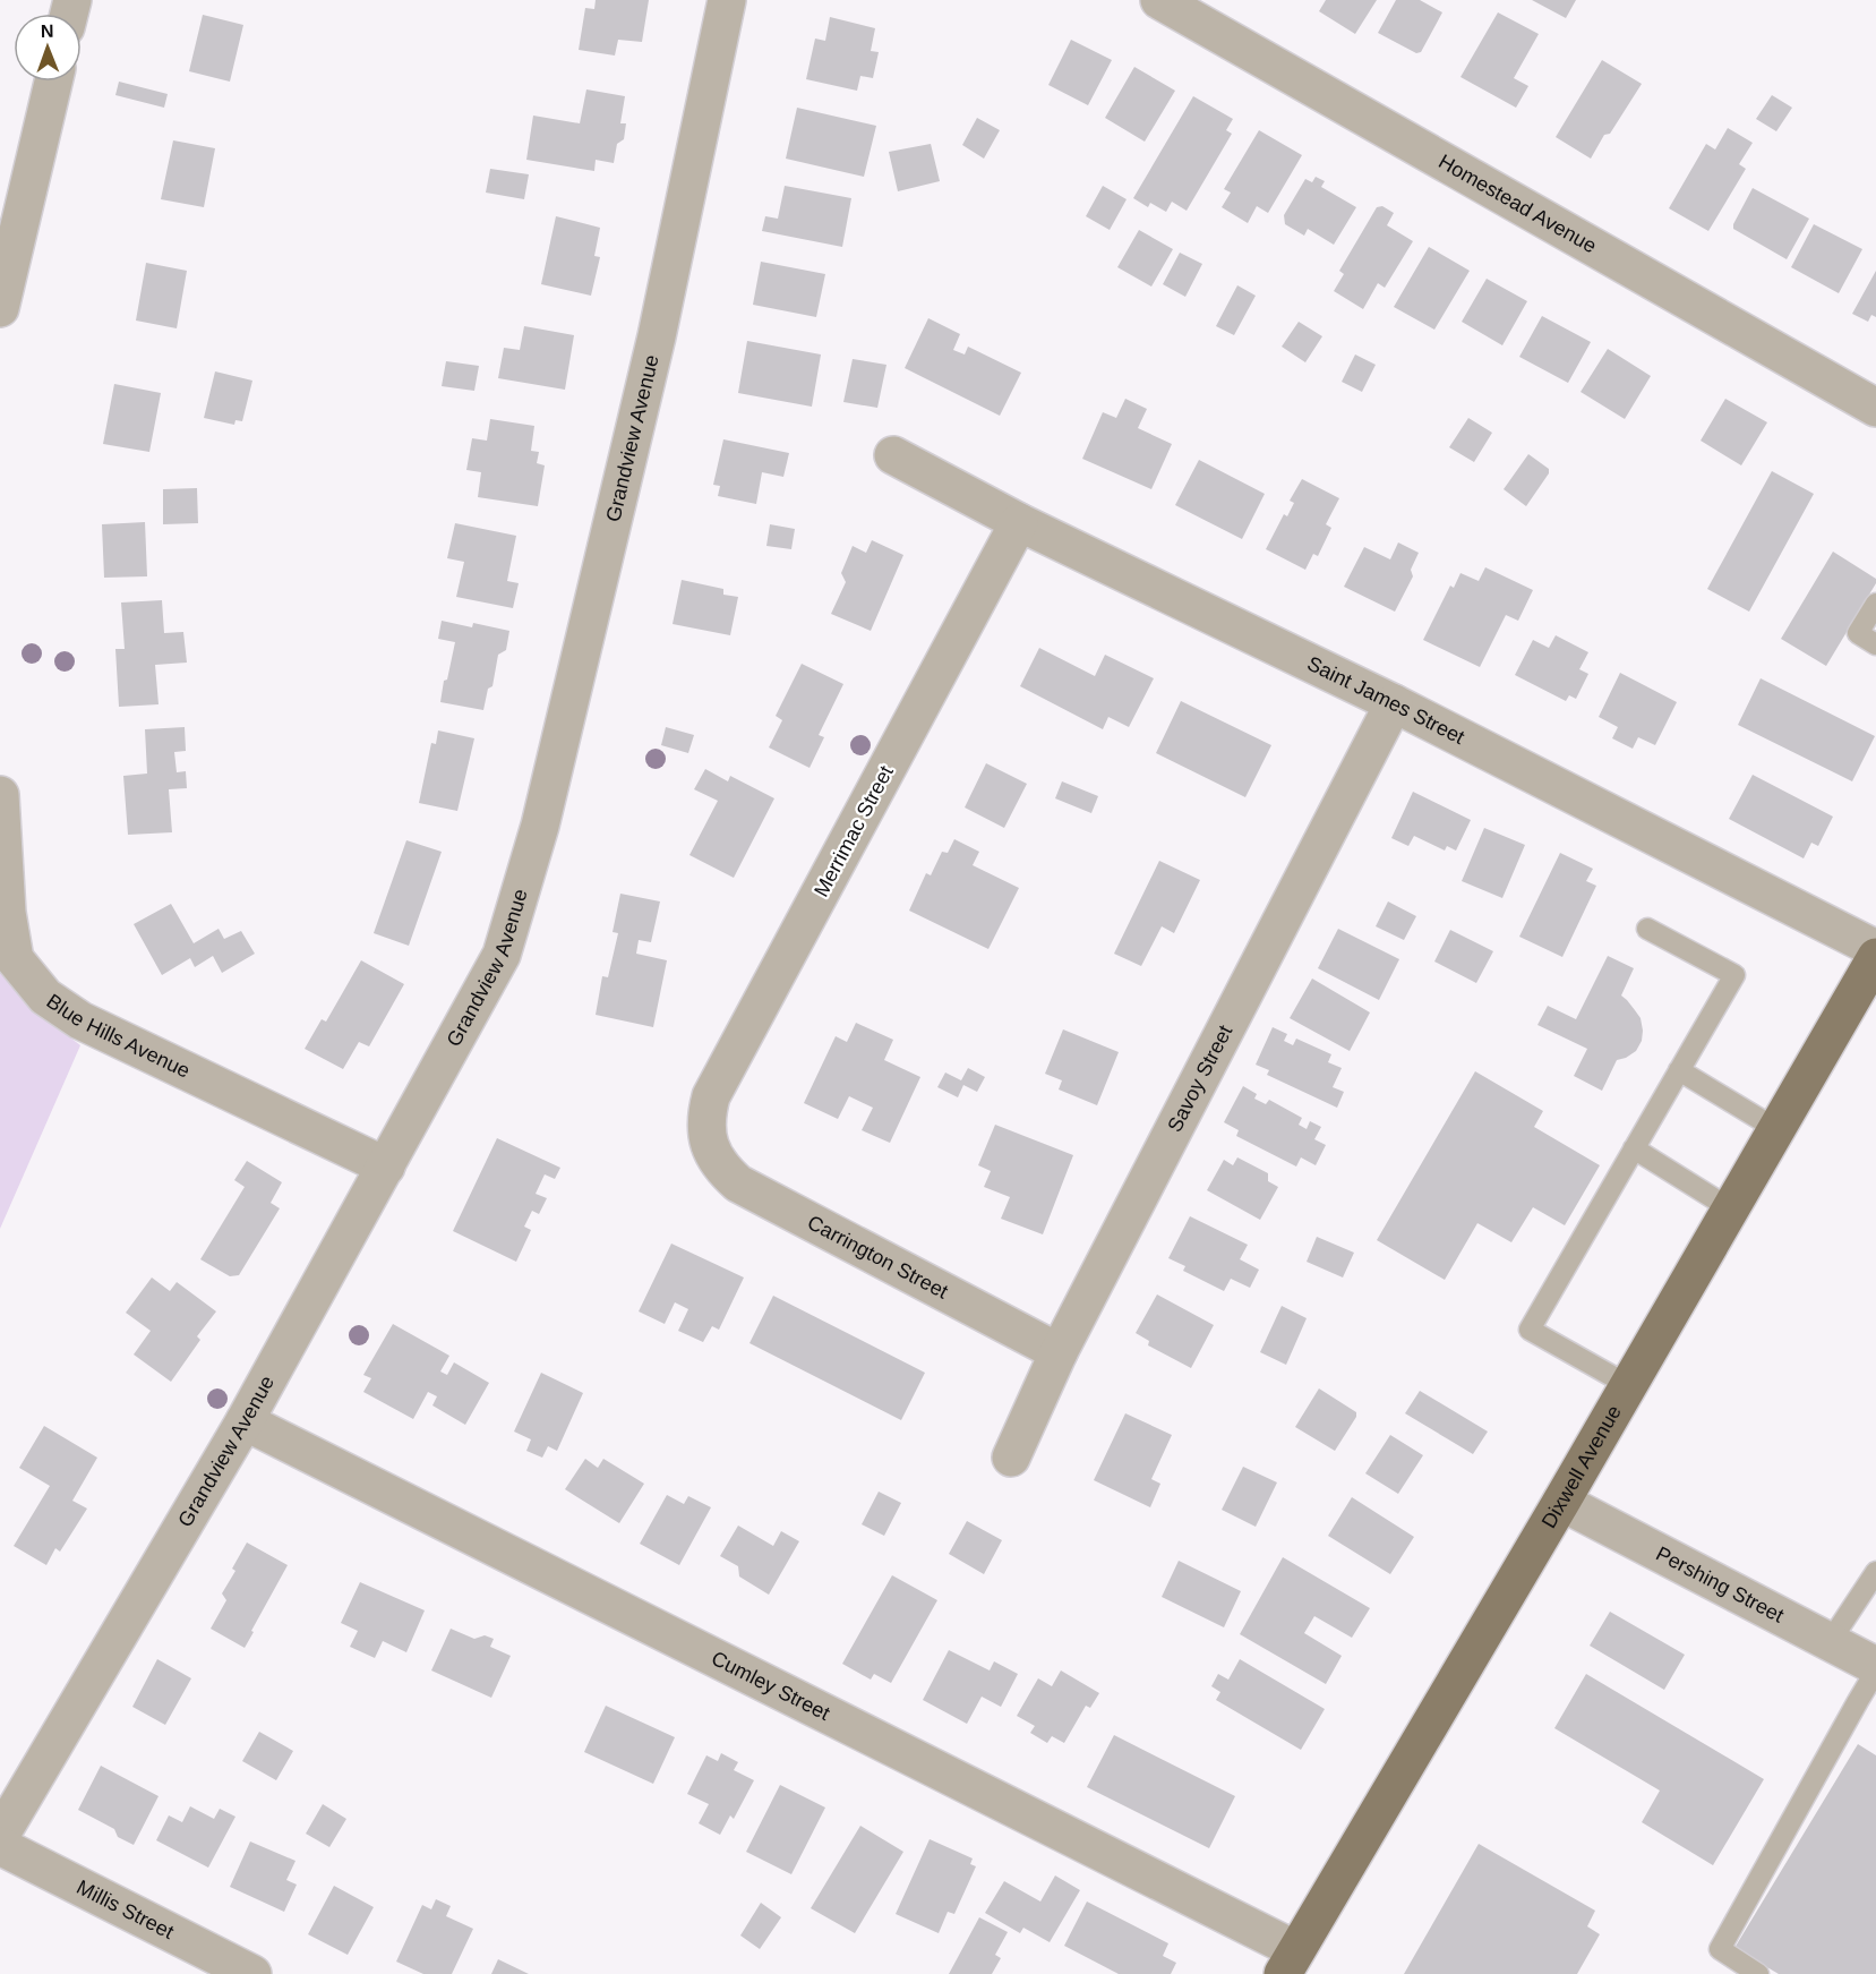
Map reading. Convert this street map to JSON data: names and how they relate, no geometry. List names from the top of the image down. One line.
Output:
{"streets":{"main road":["Dixwell Avenue"],"street":["Homestead Avenue","Grandview Avenue","Saint James Street","Merrimac Street","Blue Hills Avenue","Savoy Street","Carrington Street","Pershing Street","Cumley Street","Millis Street"]},"crossings":[["Grandview Avenue","Blue Hills Avenue"],["Grandview Avenue","Cumley Street"],["Saint James Street","Merrimac Street"],["Saint James Street","Savoy Street"],["Merrimac Street","Carrington Street"],["Savoy Street","Carrington Street"],["Dixwell Avenue","Pershing Street"],["Dixwell Avenue","Cumley Street"]],"north":"top"}
